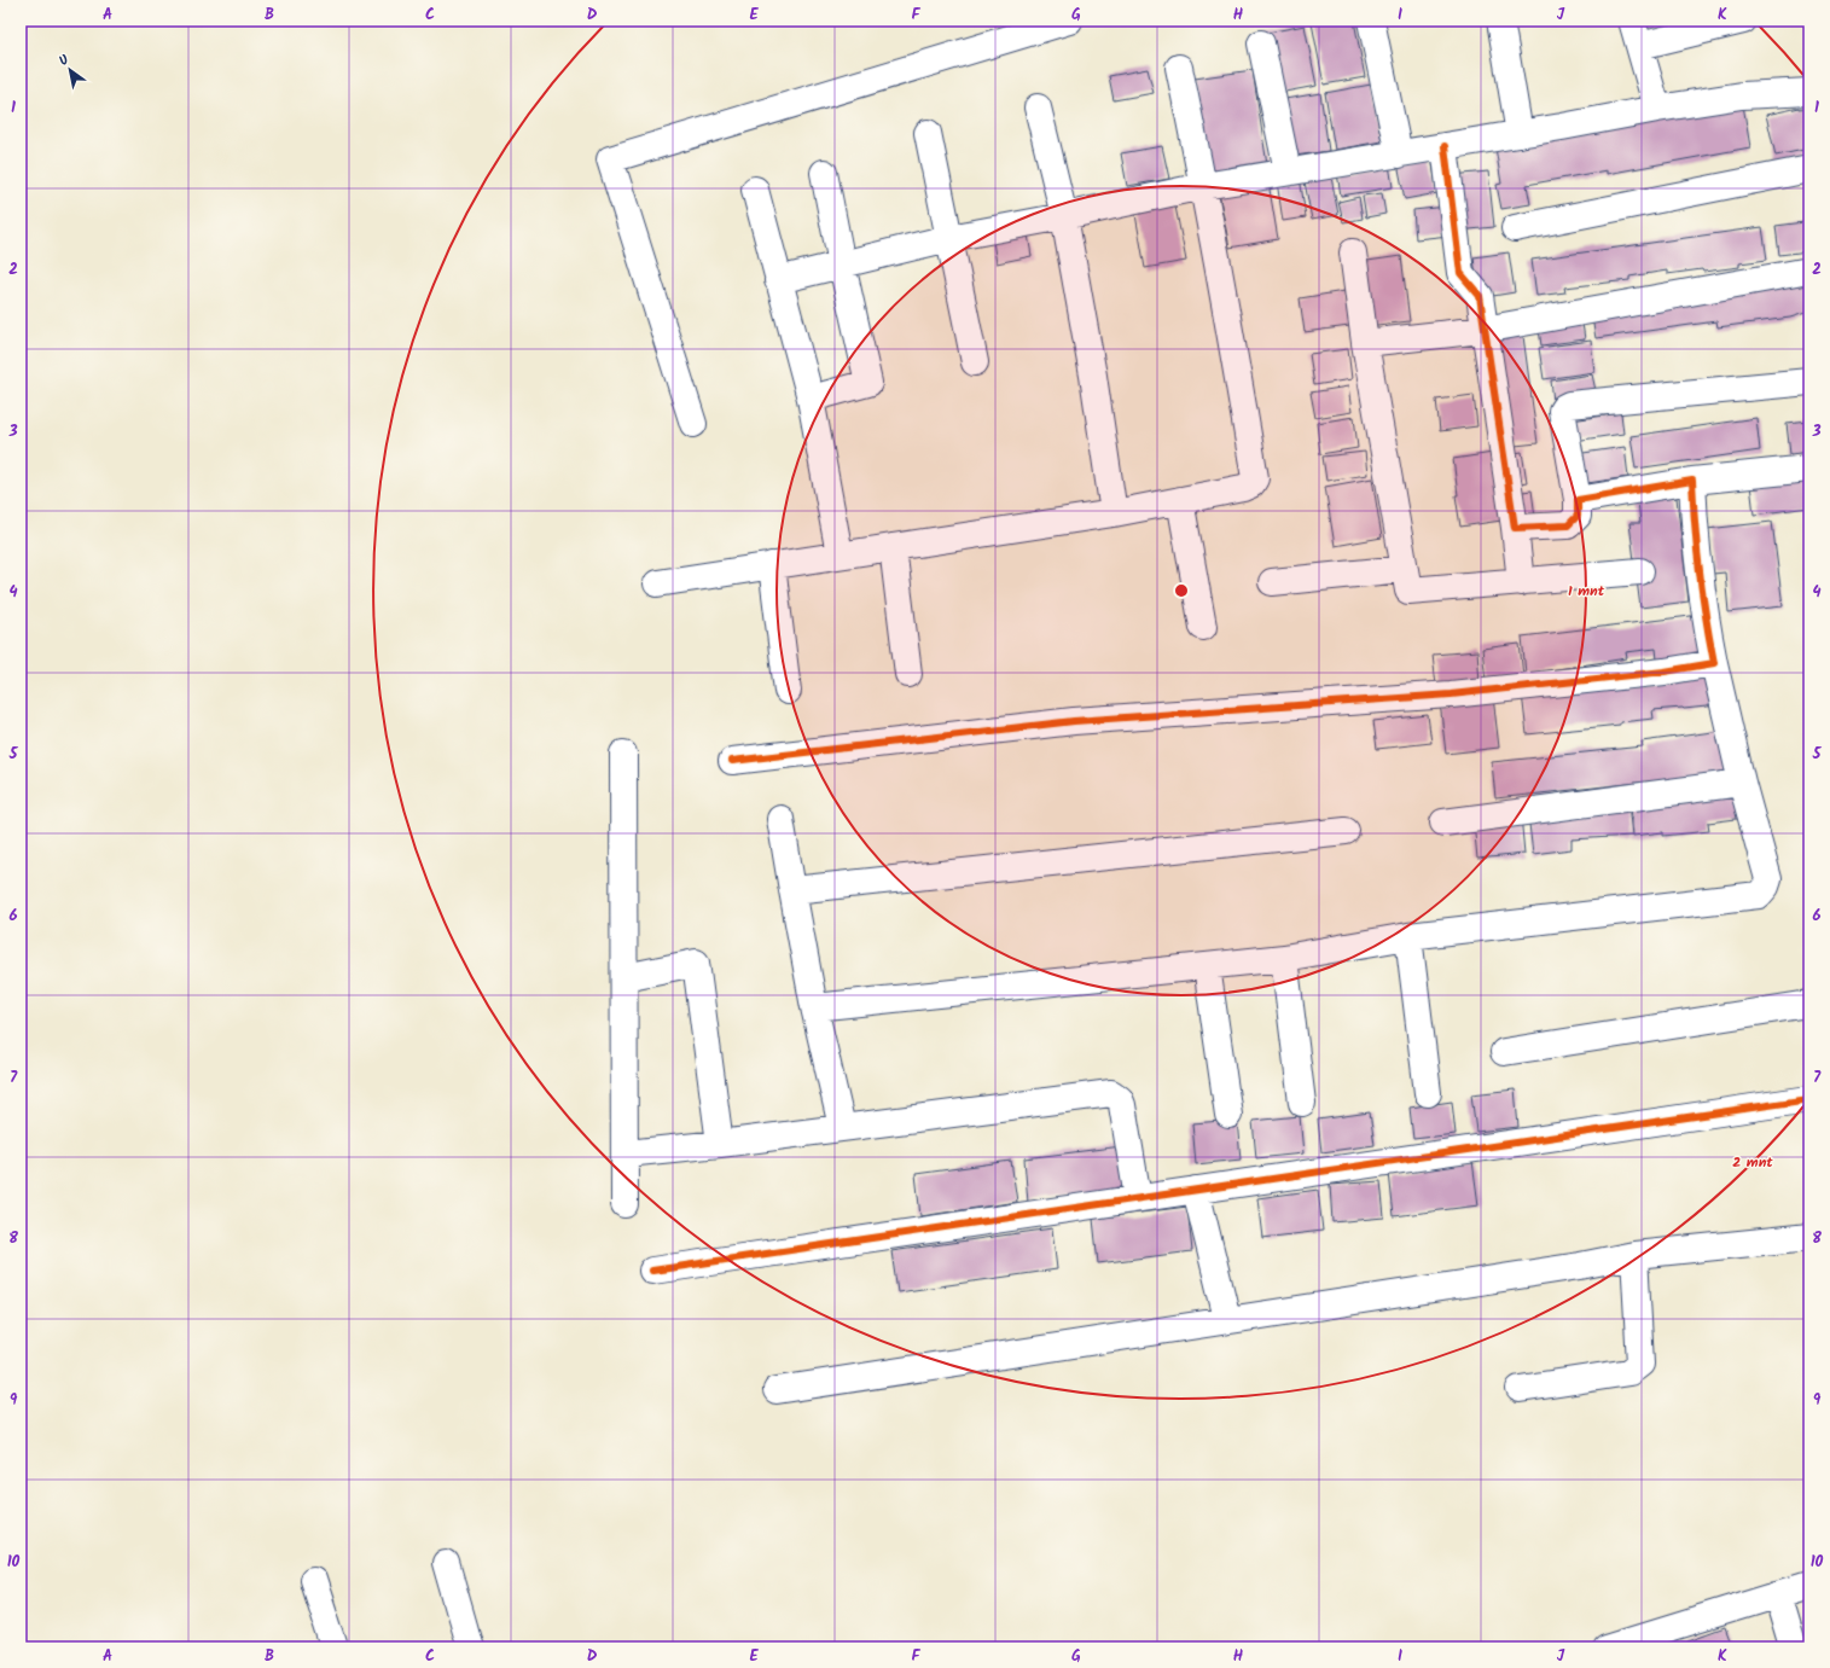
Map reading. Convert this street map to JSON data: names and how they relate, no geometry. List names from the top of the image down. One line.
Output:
{"north":"top left","grid":{"columns":["A","B","C","D","E","F","G","H","I","J","K"],"rows":["1","2","3","4","5","6","7","8","9","10"]},"rings":["1 mnt","2 mnt"]}
